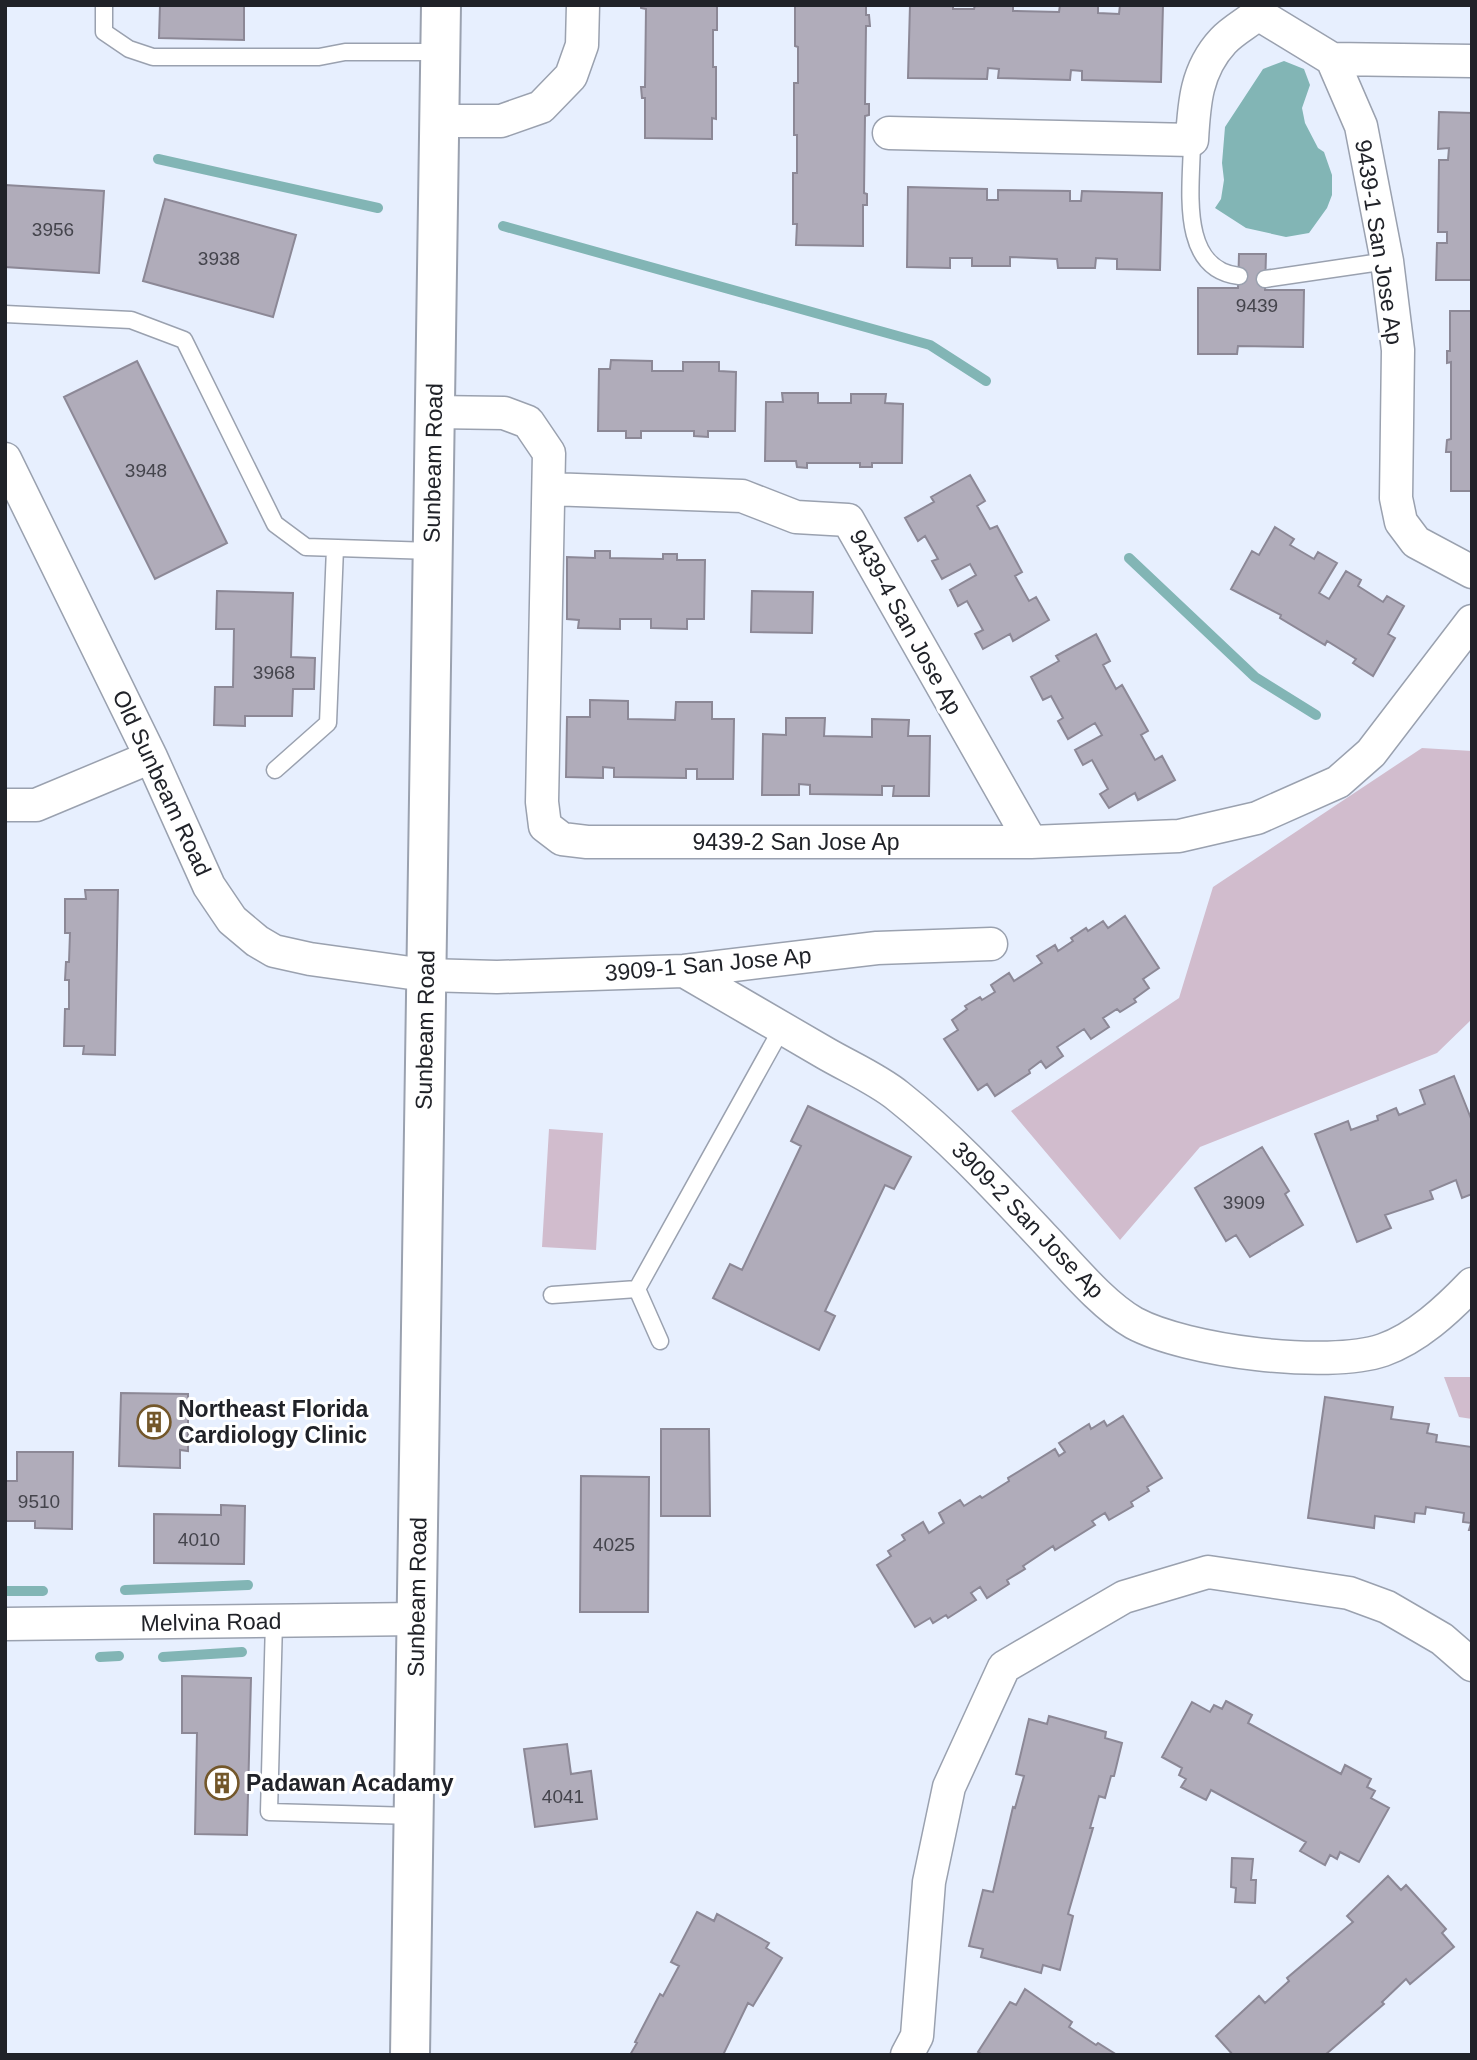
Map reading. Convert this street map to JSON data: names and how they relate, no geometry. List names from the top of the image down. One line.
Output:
{"streets":{"street":["9439-1 San Jose Ap","Sunbeam Road","9439-4 San Jose Ap","Old Sunbeam Road","9439-2 San Jose Ap","3909-1 San Jose Ap","3909-2 San Jose Ap","Melvina Road"]},"crossings":[["Sunbeam Road","Old Sunbeam Road"],["Sunbeam Road","9439-2 San Jose Ap"],["Sunbeam Road","3909-1 San Jose Ap"],["Sunbeam Road","Melvina Road"],["9439-4 San Jose Ap","9439-2 San Jose Ap"],["Old Sunbeam Road","3909-1 San Jose Ap"],["3909-1 San Jose Ap","3909-2 San Jose Ap"]],"places":{"building":["Northeast Florida Cardiology Clinic","Padawan Acadamy"]},"house_numbers":["3956","3938","9439","3948","3968","3909","9510","4010","4025","4041"]}
